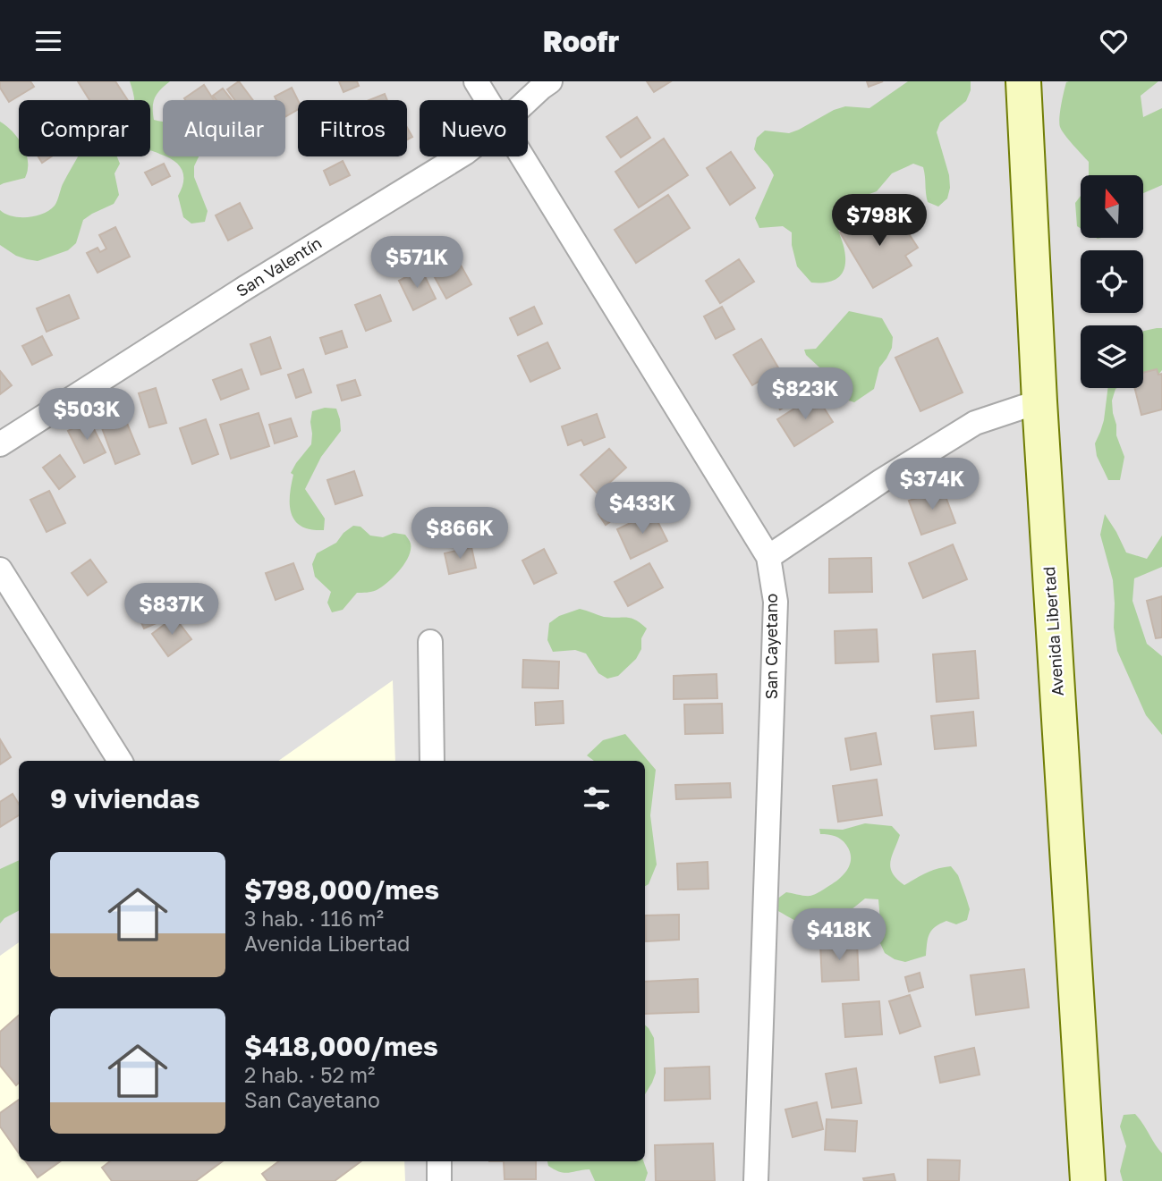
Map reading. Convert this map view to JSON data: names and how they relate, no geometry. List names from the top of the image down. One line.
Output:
{"streets":{"main road":["Avenida Libertad"],"street":["San Valentín","San Cayetano"]},"north":"top","page":{"header":"Roofr","chip":["Comprar","Alquilar","Filtros","Nuevo"],"price":["$798K","$571K","$823K","$503K","$374K","$433K","$866K","$837K","$418K"],"heading":"9 viviendas","list":[{"name":"$798,000/mes","note":"3 hab. · 116 m² · Avenida Libertad"},{"name":"$418,000/mes","note":"2 hab. · 52 m² · San Cayetano"}]}}
